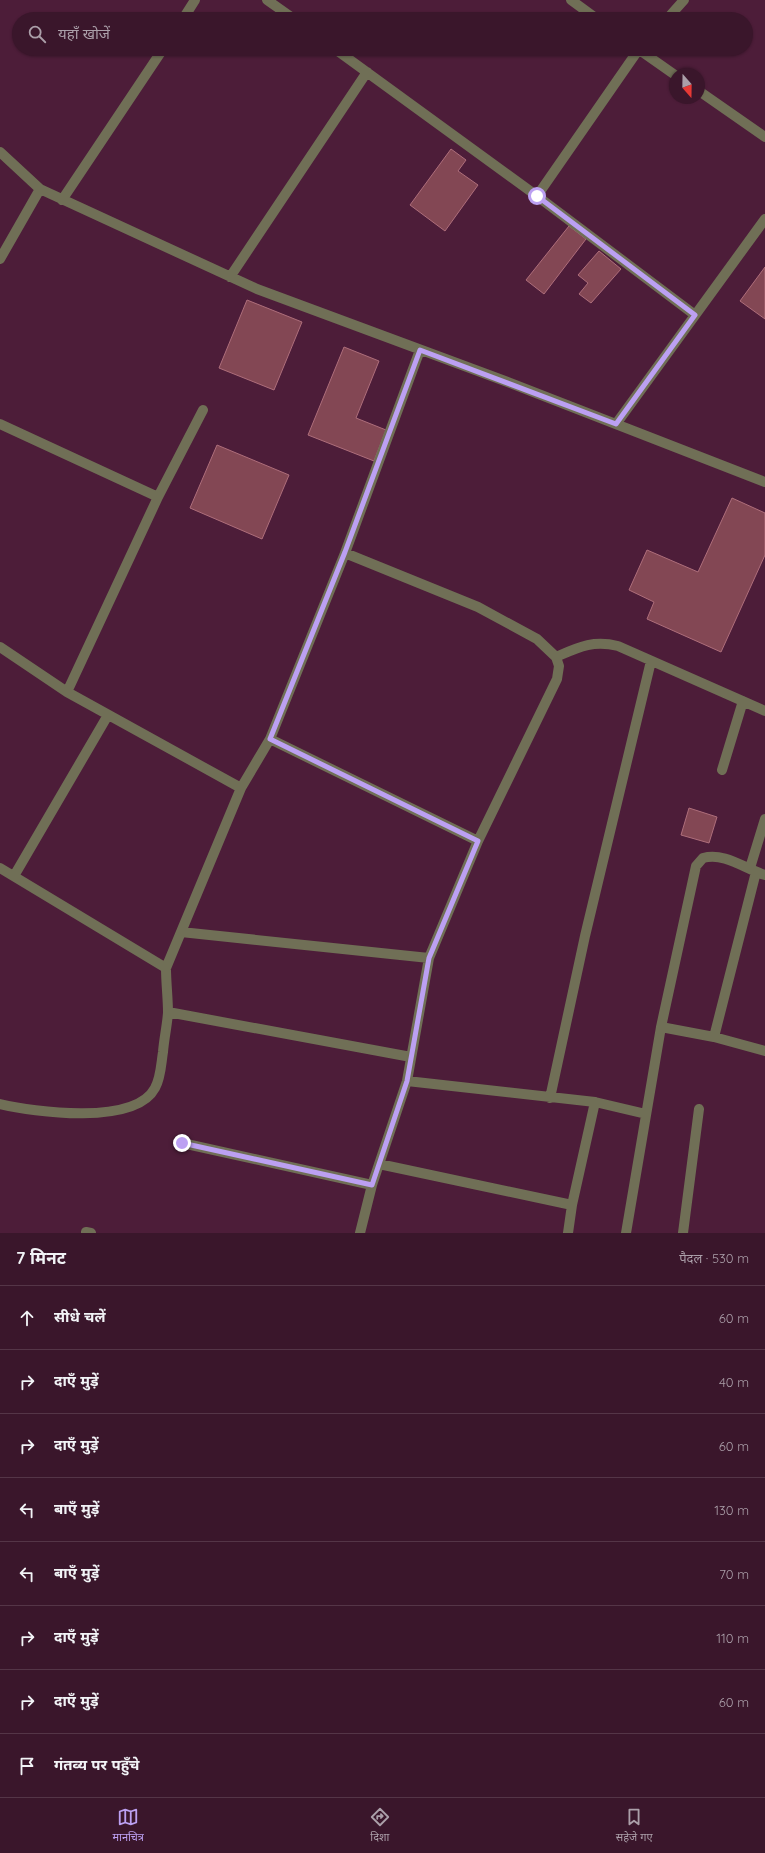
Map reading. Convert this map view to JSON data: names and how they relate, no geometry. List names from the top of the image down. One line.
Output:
{"north":"bottom","page":{"search":"यहाँ खोजें","heading":["7 मिनट","पैदल · 530 m"],"list":[["सीधे चलें","60 m"],["दाएँ मुड़ें","40 m"],["दाएँ मुड़ें","60 m"],["बाएँ मुड़ें","130 m"],["बाएँ मुड़ें","70 m"],["दाएँ मुड़ें","110 m"],["दाएँ मुड़ें","60 m"],"गंतव्य पर पहुँचे"],"nav":["मानचित्र","दिशा","सहेजे गए"]}}
